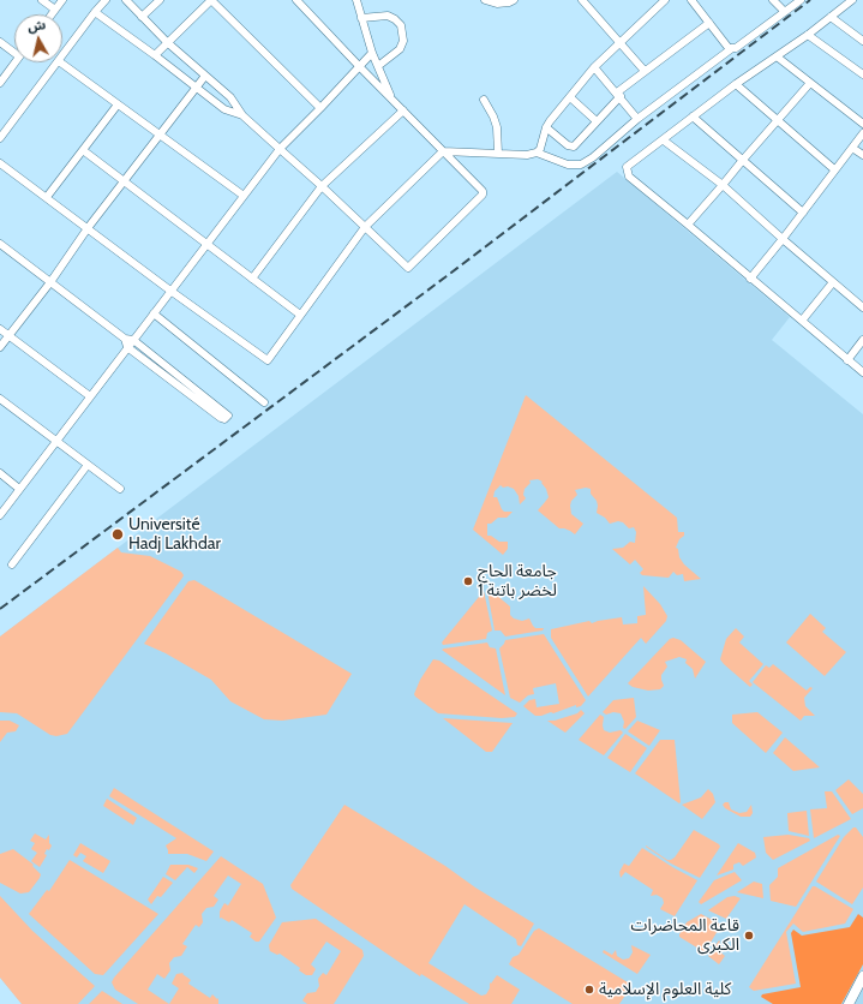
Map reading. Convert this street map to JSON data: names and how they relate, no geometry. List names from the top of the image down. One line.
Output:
{"places":["Université Hadj Lakhdar","جامعة الحاج لخضر باتنة 1","قاعة المحاضرات الكبرى","كلية العلوم الإسلامية"],"north":"top"}
